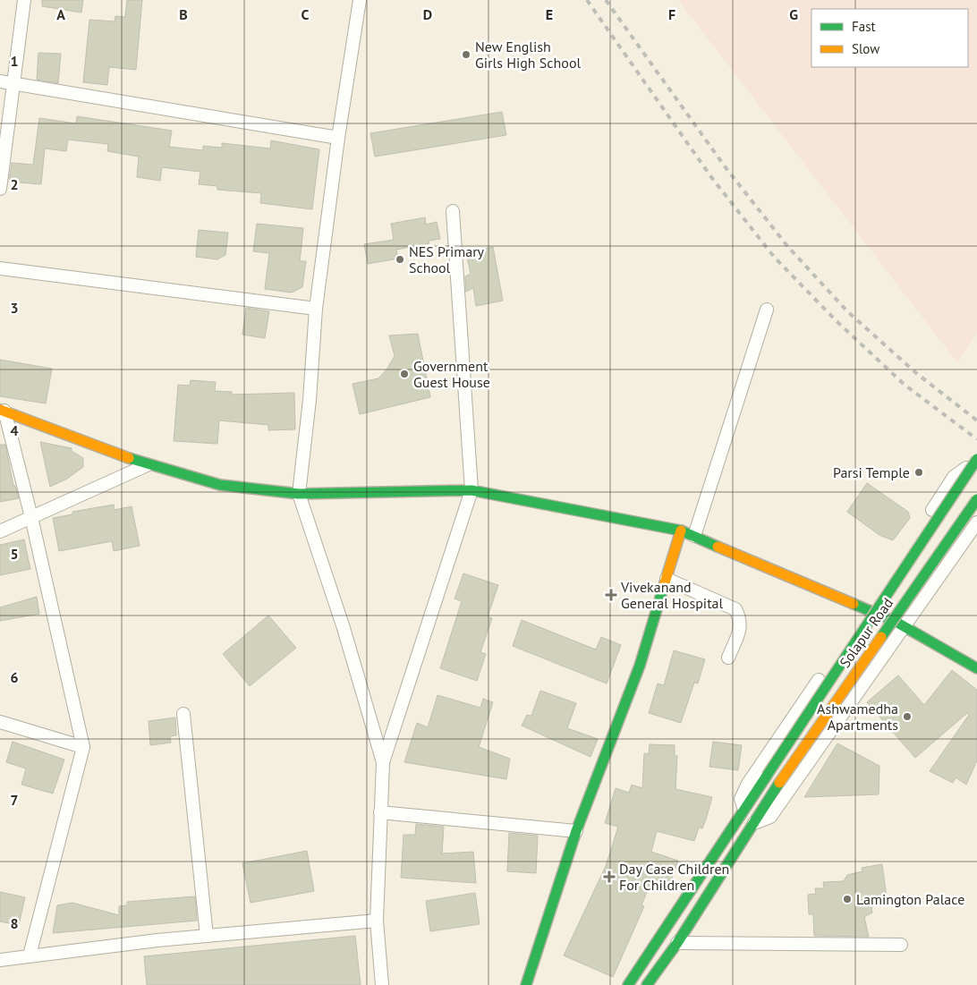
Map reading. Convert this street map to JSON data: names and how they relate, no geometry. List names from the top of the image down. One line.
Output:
{"streets":{"street":["Solapur Road"]},"places":{"other":["New English Girls High School","NES Primary School","Government Guest House","Parsi Temple","Ashwamedha Apartments","Lamington Palace"],"health":["Vivekanand General Hospital","Day Case Children For Children"]},"legend":["Fast","Slow"],"grid":{"columns":["A","B","C","D","E","F","G"],"rows":["1","2","3","4","5","6","7","8"]}}
